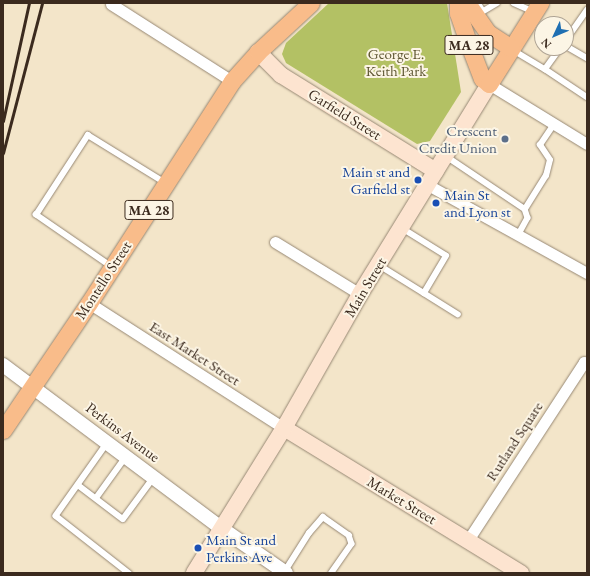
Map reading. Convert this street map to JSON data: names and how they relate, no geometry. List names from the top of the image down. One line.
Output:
{"streets":{"main road":["MA 28","Garfield Street","Montello Street","Main Street","Market Street"],"street":["East Market Street","Perkins Avenue","Rutland Square"]},"crossings":[["MA 28","Main Street"],["Garfield Street","Montello Street"],["Garfield Street","Main Street"],["Montello Street","East Market Street"],["Montello Street","Perkins Avenue"],["Main Street","East Market Street"],["Main Street","Perkins Avenue"],["Main Street","Market Street"],["East Market Street","Market Street"],["Rutland Square","Market Street"]],"parks":["George E. Keith Park"],"places":["Crescent Credit Union","Main st and Garfield st","Main St and Lyon st","Main St and Perkins Ave"],"north":"bottom left"}
